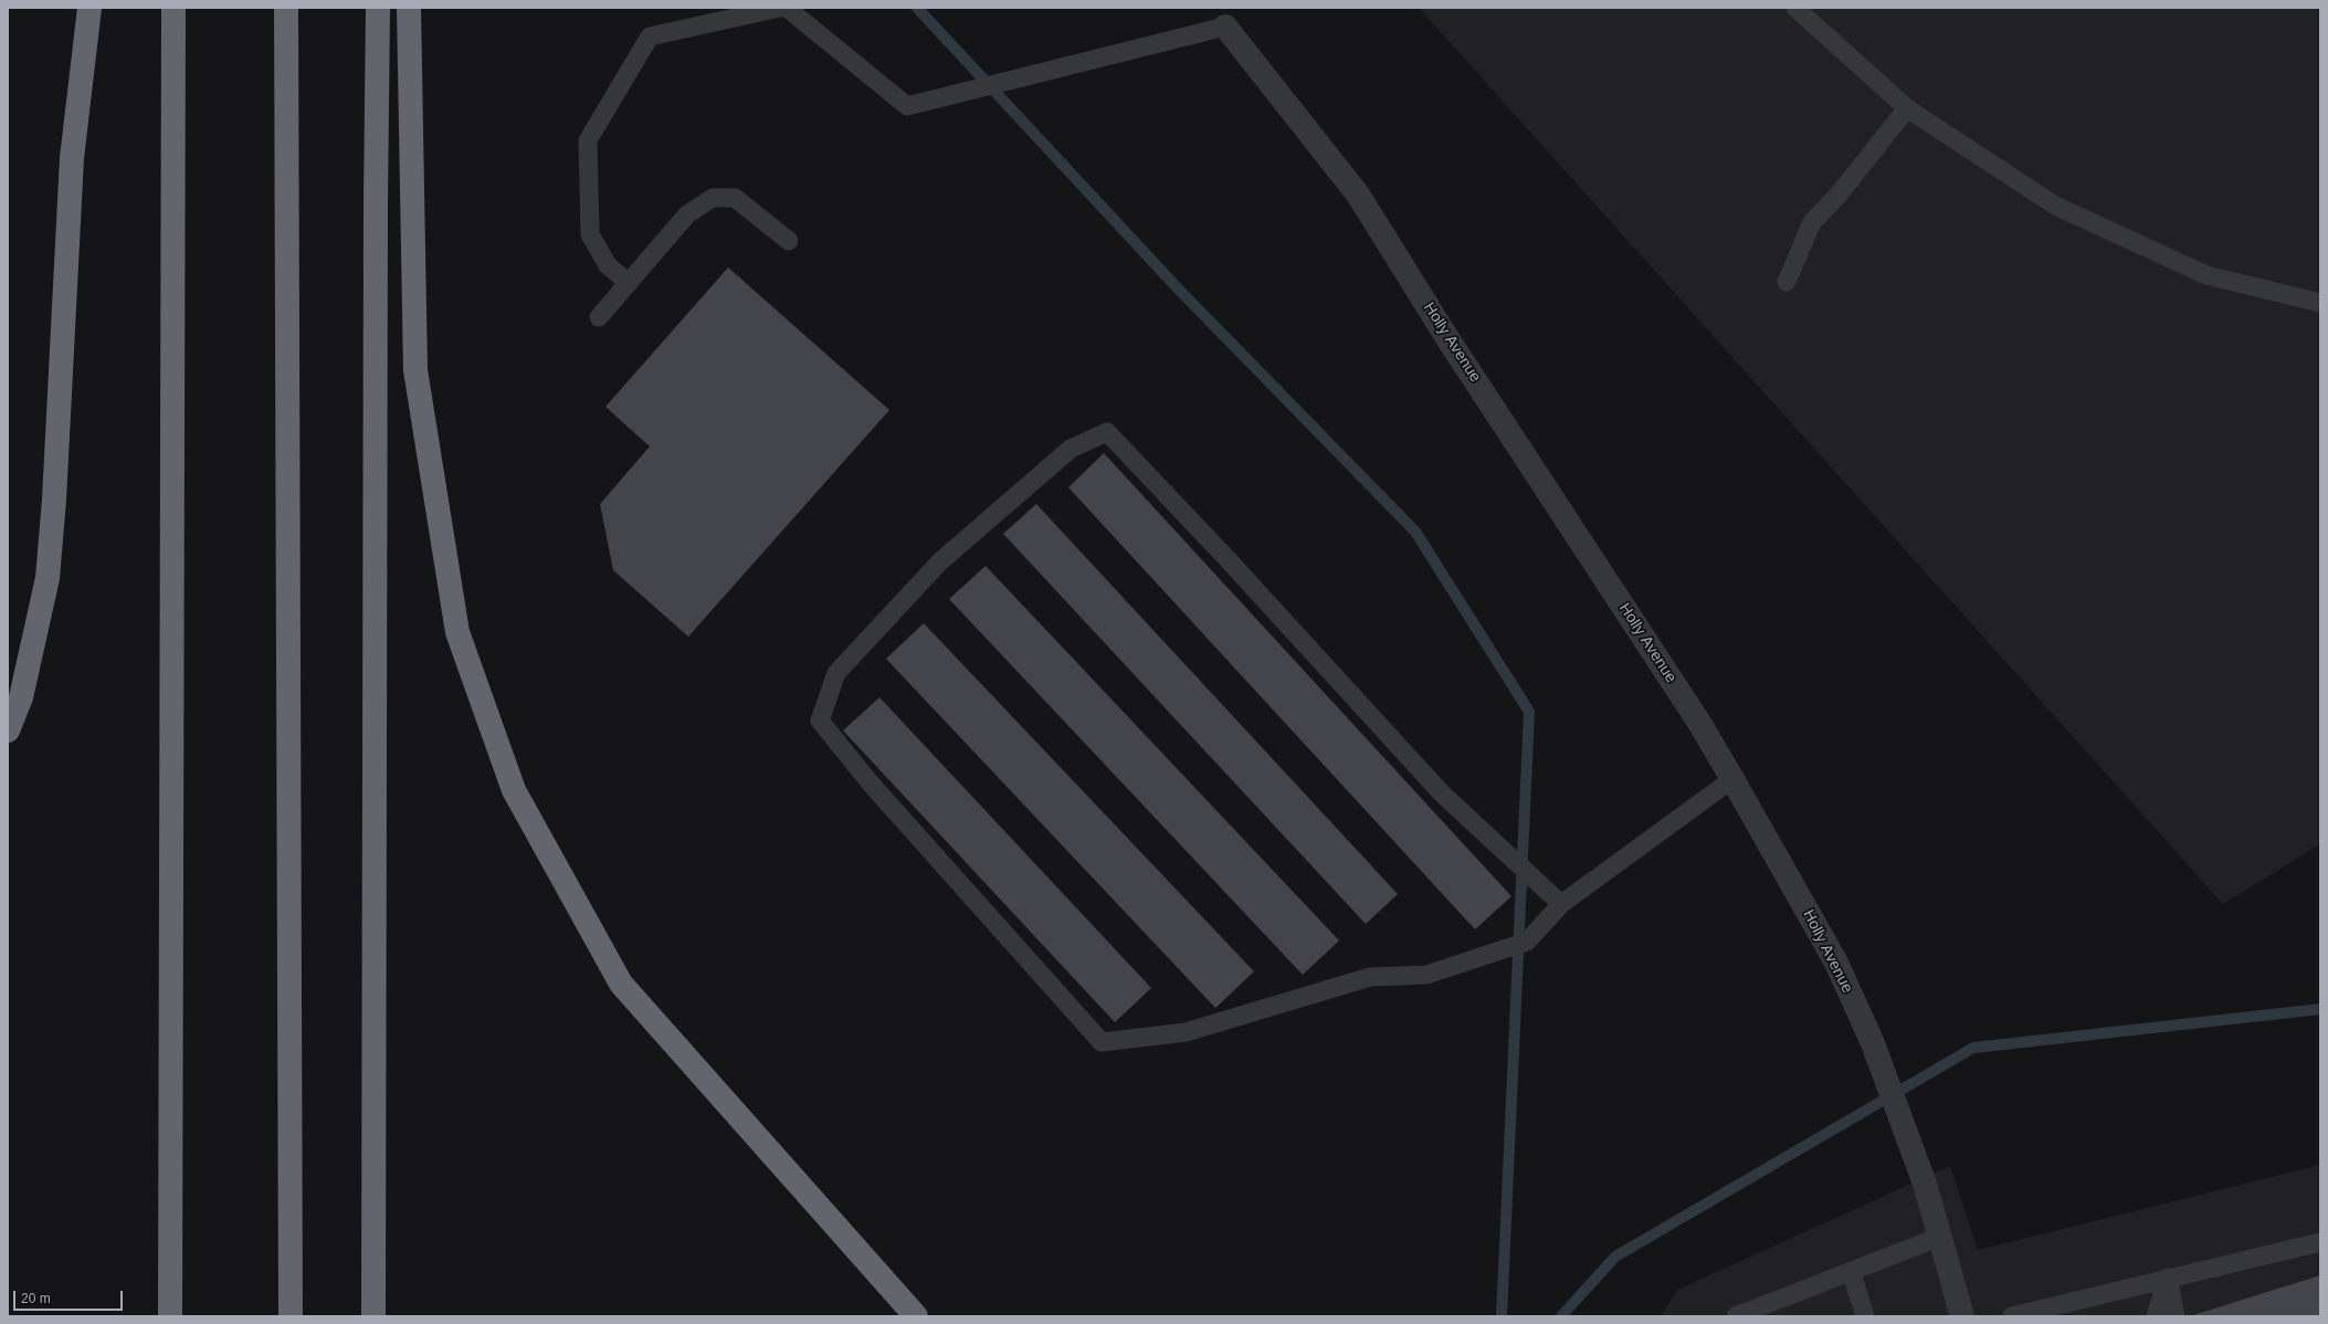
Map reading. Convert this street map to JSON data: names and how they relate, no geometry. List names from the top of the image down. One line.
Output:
{"streets":{"street":["Holly Avenue"]},"scale_bar":"20 m"}
